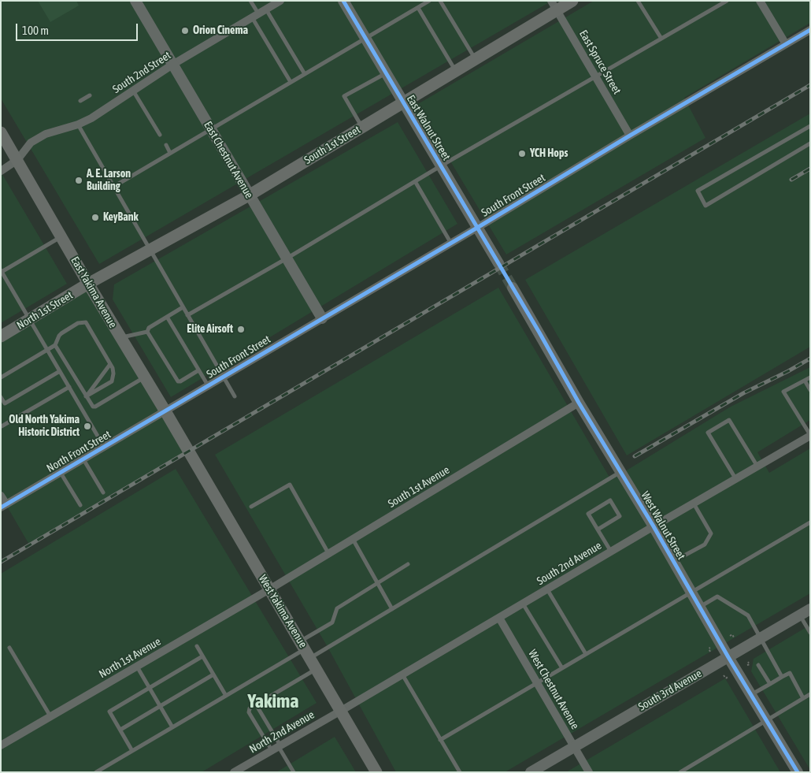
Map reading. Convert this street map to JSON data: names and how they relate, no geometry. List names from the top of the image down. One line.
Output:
{"streets":{"main road":["South 1st Street","East Yakima Avenue","North 1st Street","West Yakima Avenue"],"street":["East Spruce Street","South 2nd Street","East Walnut Street","East Chestnut Avenue","South Front Street","North Front Street","South 1st Avenue","West Walnut Street","South 2nd Avenue","North 1st Avenue","West Chestnut Avenue","South 3rd Avenue","North 2nd Avenue"]},"crossings":[["East Spruce Street","South 1st Street"],["East Spruce Street","South Front Street"],["South 2nd Street","East Chestnut Avenue"],["South 2nd Street","East Yakima Avenue"],["East Walnut Street","South 1st Street"],["East Walnut Street","South Front Street"],["South 1st Street","East Chestnut Avenue"],["South 1st Street","East Yakima Avenue"],["South 1st Street","North 1st Street"],["East Chestnut Avenue","South Front Street"],["South Front Street","East Yakima Avenue"],["South Front Street","North Front Street"],["East Yakima Avenue","North 1st Street"],["East Yakima Avenue","North Front Street"],["East Yakima Avenue","West Yakima Avenue"],["South 1st Avenue","West Walnut Street"],["South 1st Avenue","West Yakima Avenue"],["South 1st Avenue","North 1st Avenue"],["West Walnut Street","South 2nd Avenue"],["West Walnut Street","South 3rd Avenue"],["South 2nd Avenue","West Yakima Avenue"],["South 2nd Avenue","West Chestnut Avenue"],["South 2nd Avenue","North 2nd Avenue"],["West Yakima Avenue","North 1st Avenue"],["West Yakima Avenue","North 2nd Avenue"],["West Chestnut Avenue","South 3rd Avenue"]],"districts":["Yakima"],"places":["Orion Cinema","YCH Hops","A. E. Larson Building","KeyBank","Elite Airsoft","Old North Yakima Historic District"],"scale_bar":"100 m"}
